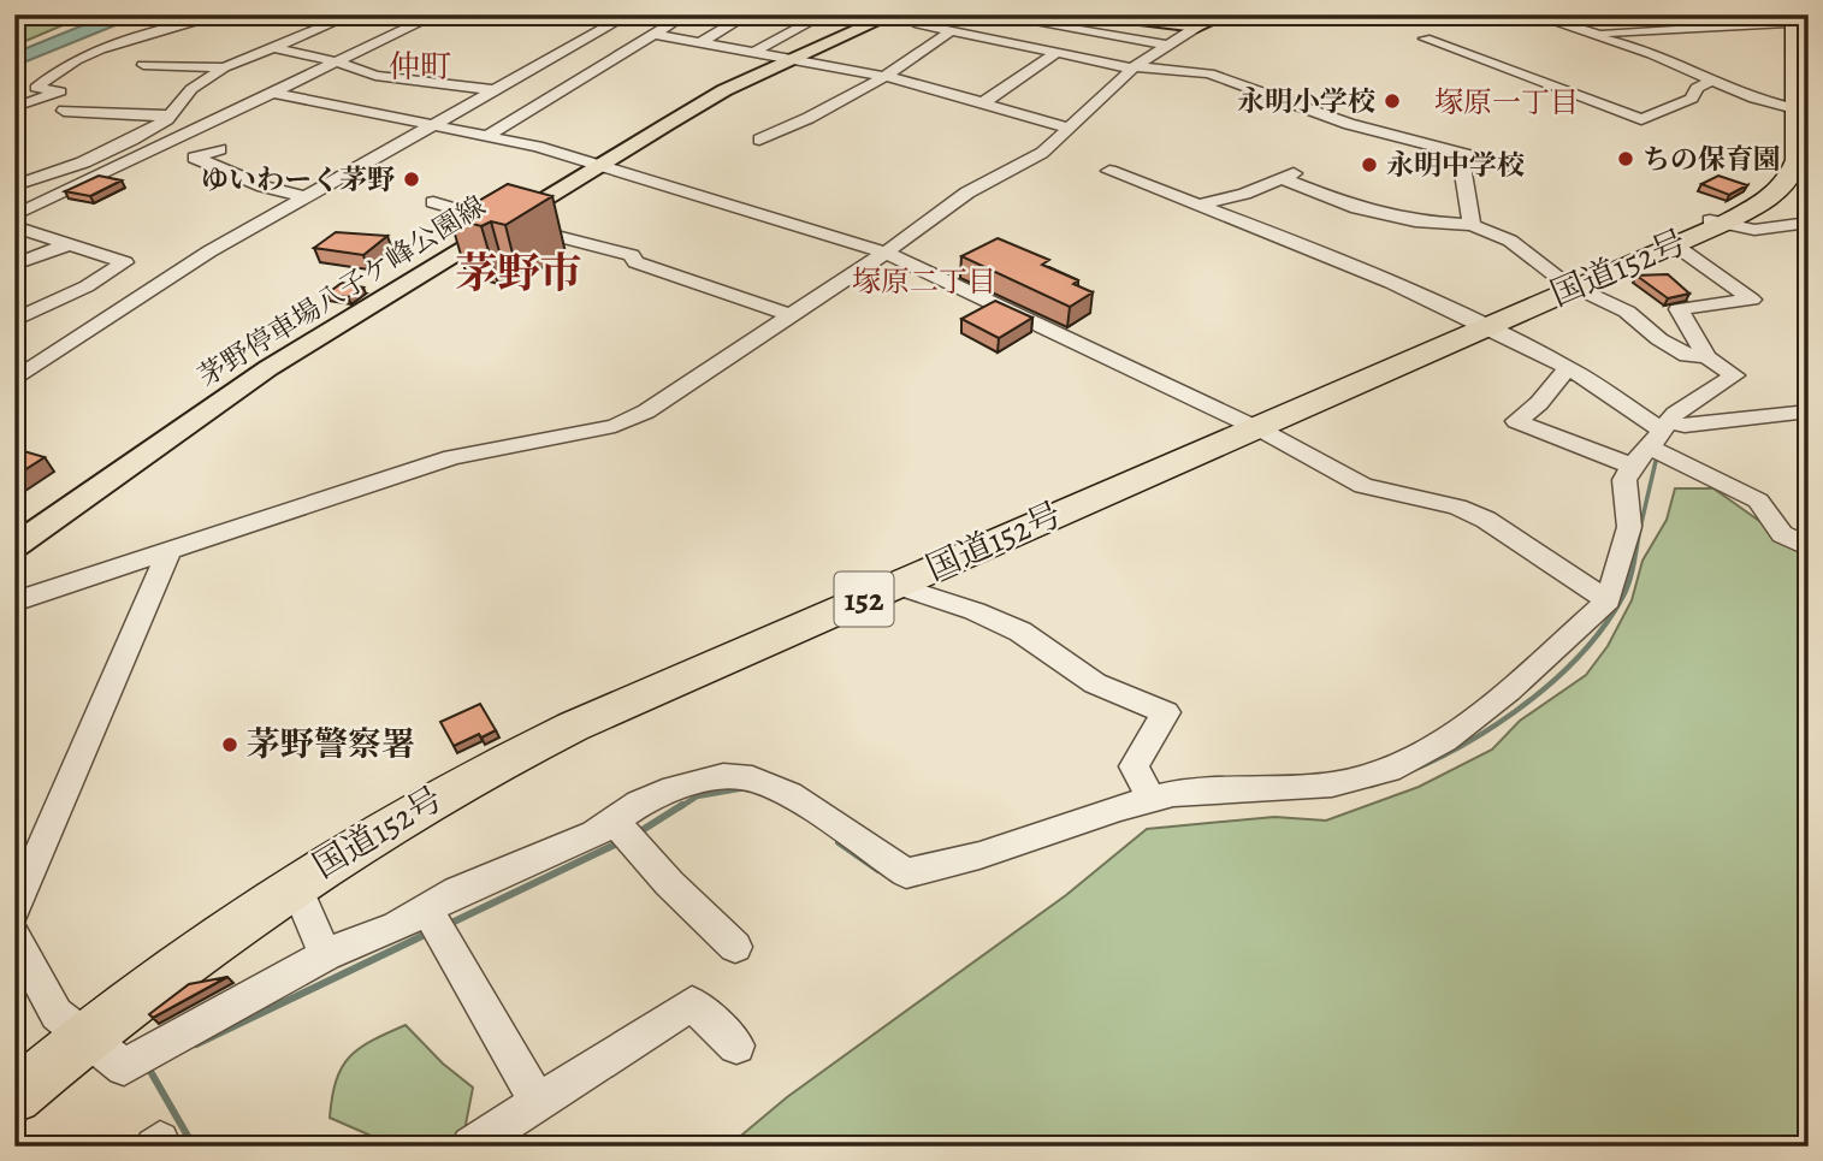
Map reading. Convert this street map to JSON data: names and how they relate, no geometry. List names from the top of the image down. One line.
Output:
{"streets":{"highway":["国道152号","152"],"main road":["茅野停車場八子ケ峰公園線"]},"districts":["仲町","塚原一丁目","茅野市","塚原二丁目"],"places":["永明小学校","ちの保育園","永明中学校","ゆいわーく茅野","茅野警察署"]}
